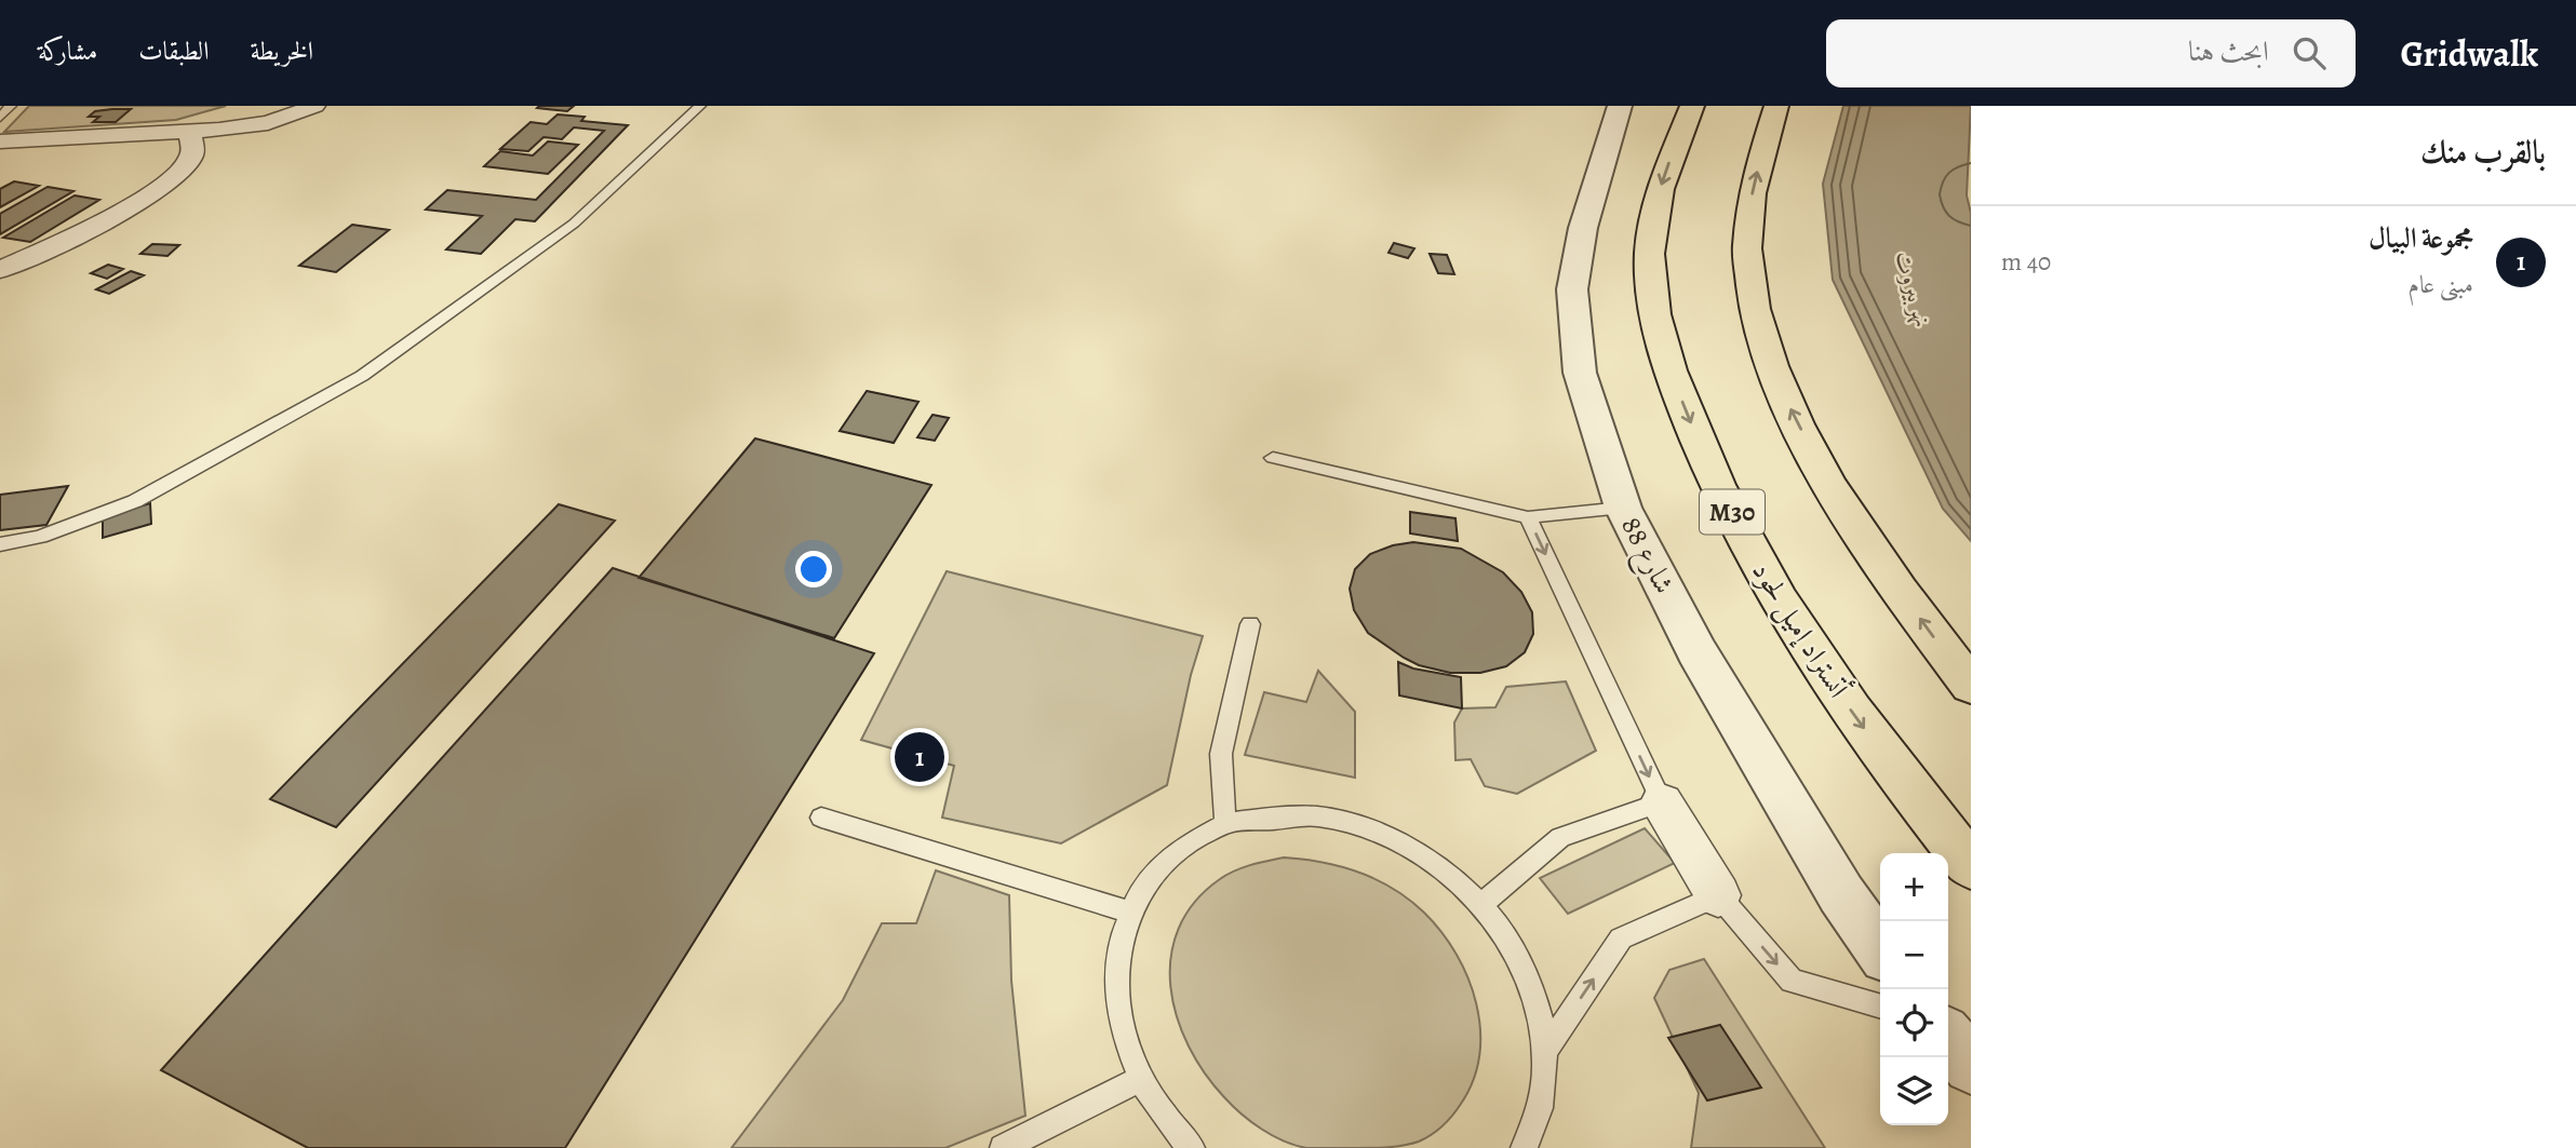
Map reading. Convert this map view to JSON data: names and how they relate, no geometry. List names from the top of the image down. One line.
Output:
{"streets":{"highway":["M30","أتستراد إميل لحود"],"street":["شارع 88"]},"water":["نهر بيروت"],"page":{"header":"Gridwalk","search":"ابحث هنا","nav":["الخريطة","الطبقات","مشاركة"],"heading":"بالقرب منك","list":[{"mark":"1","name":"مجموعة البيال","note":"مبنى عام","value":"40 m"}],"pins":"1","map_buttons":["+","−"]}}
